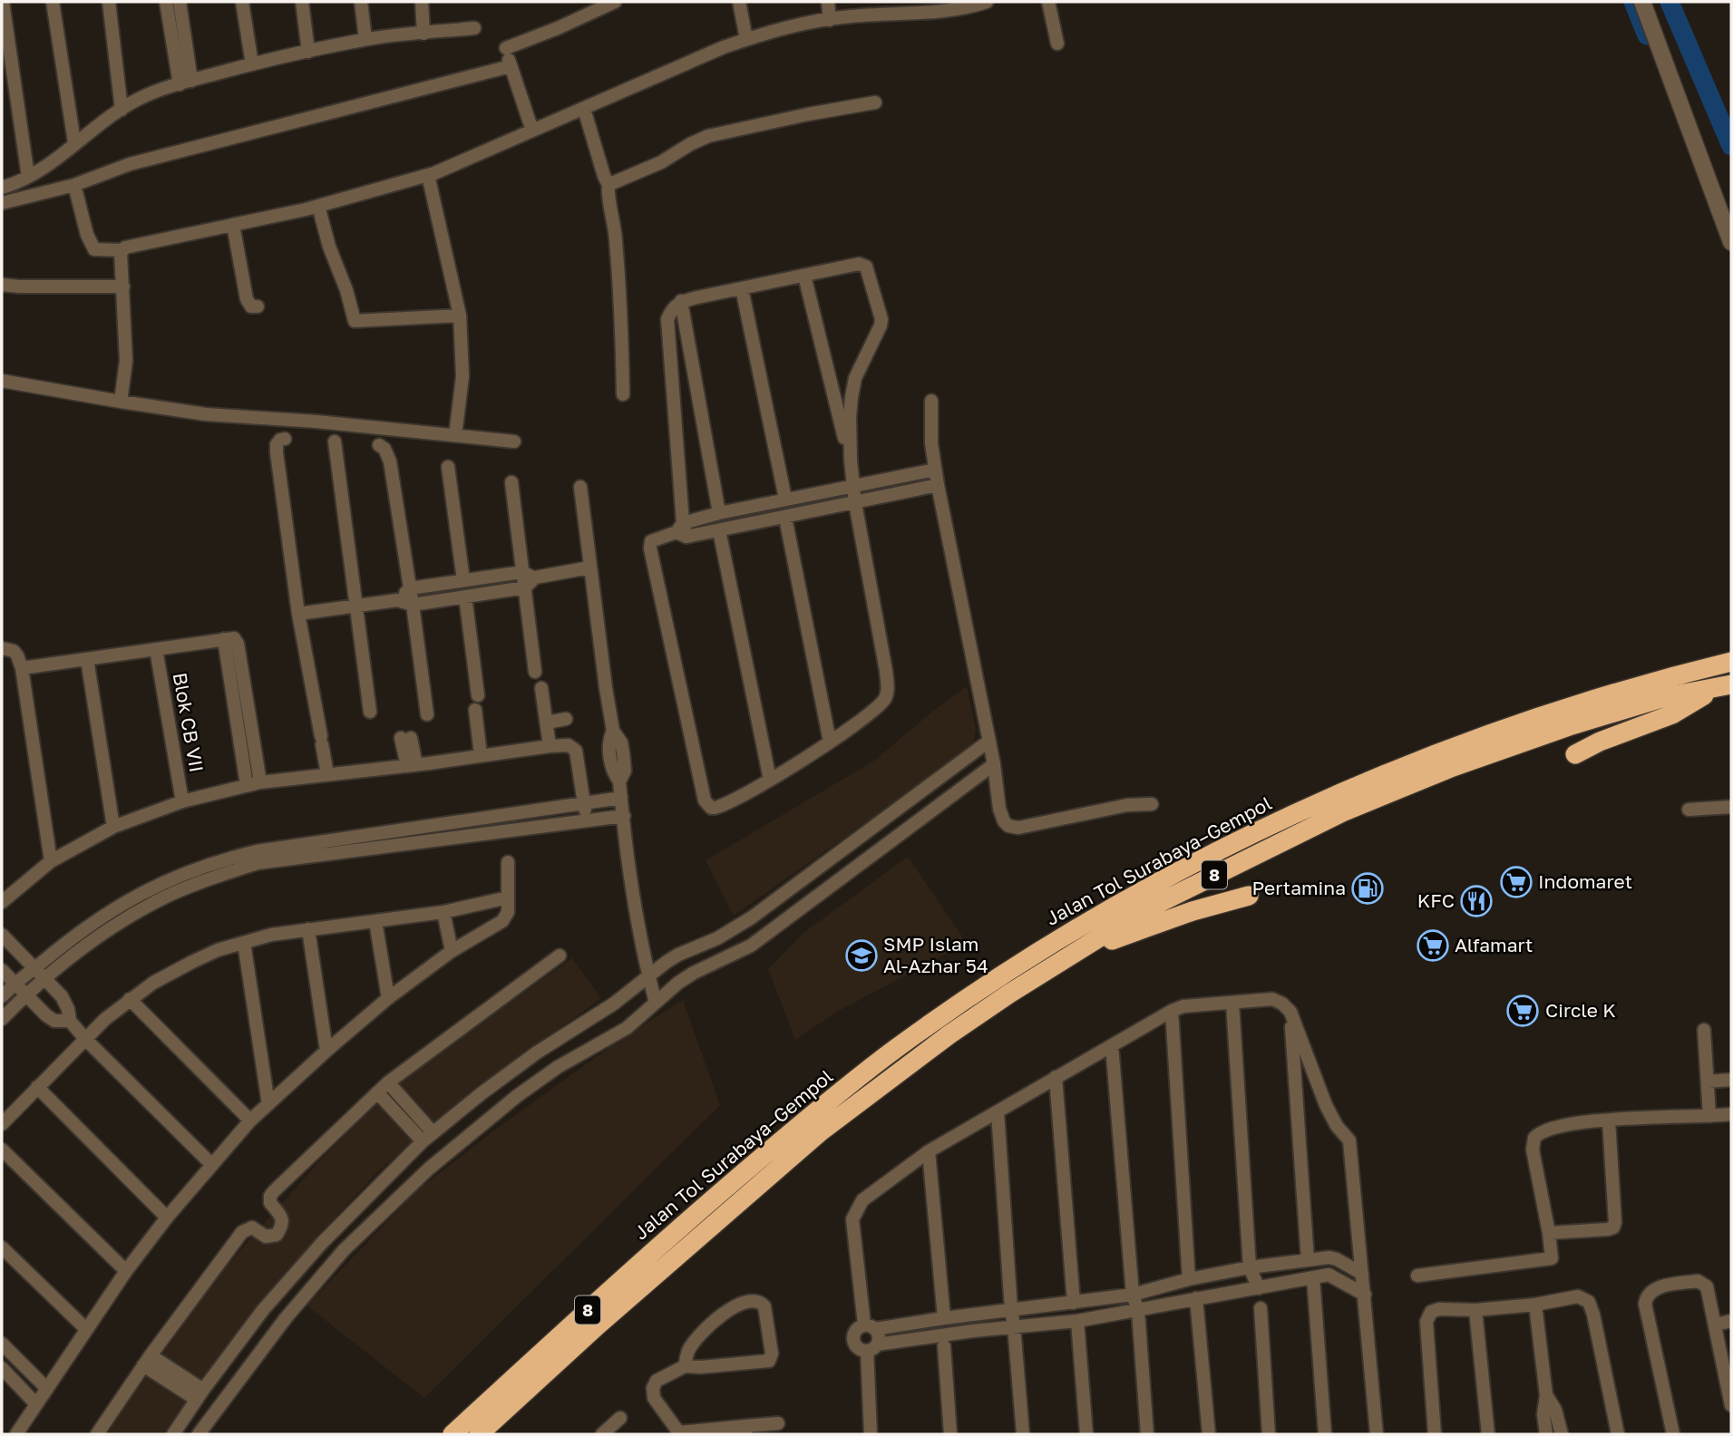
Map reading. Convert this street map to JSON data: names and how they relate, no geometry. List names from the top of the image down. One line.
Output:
{"streets":{"highway":["Jalan Tol Surabaya–Gempol","8"],"street":["Blok CB VII"]},"places":{"supermarket":["Indomaret","Alfamart","Circle K"],"fuel station":["Pertamina"],"restaurant":["KFC"],"school or university":["SMP Islam Al-Azhar 54"]}}
